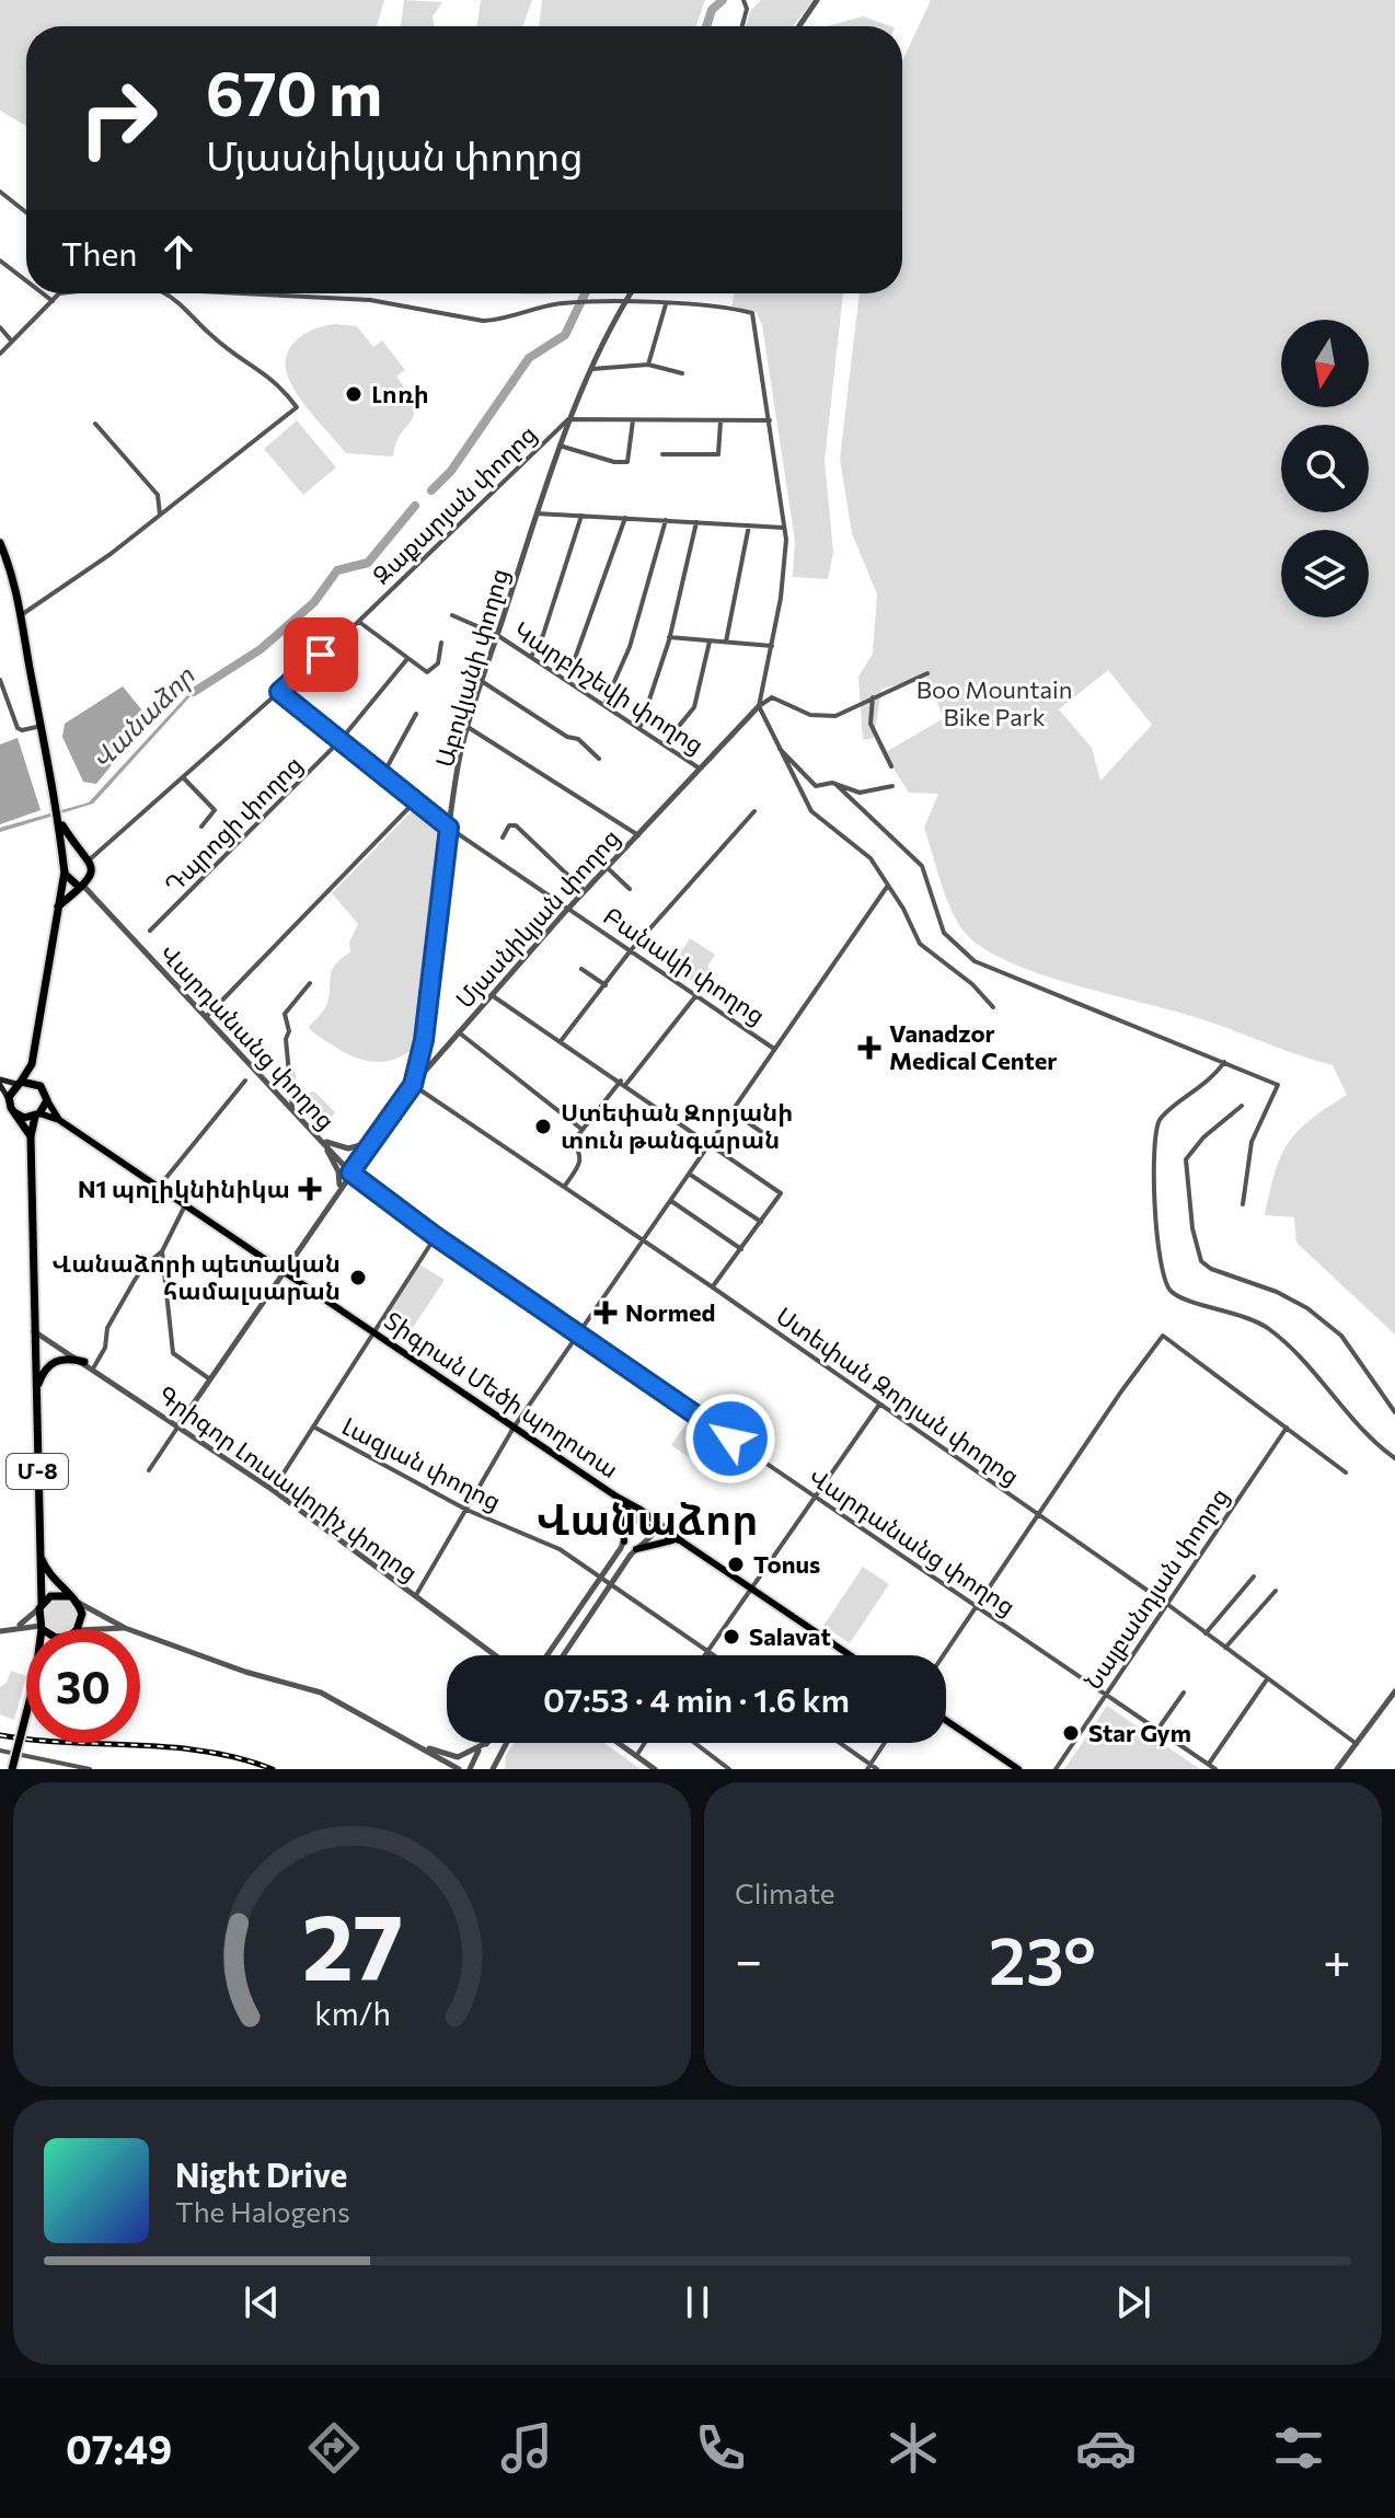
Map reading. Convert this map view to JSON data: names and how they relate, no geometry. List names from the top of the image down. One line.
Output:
{"streets":{"highway":["Մ-8"],"main road":["Տիգրան Մեծի պողոտա"],"street":["Զաքարյան փողոց","Աբովյանի փողոց","Կարբիշեվի փողոց","Դպրոցի փողոց","Մյասնիկյան փողոց","Բանակի փողոց","Վարդանանց փողոց","Ստեփան Զորյան փողոց","Լազյան փողոց","Գրիգոր Լուսավորիչ փողոց","Նալբանդյան փողոց"]},"crossings":[["Զաքարյան փողոց","Աբովյանի փողոց"],["Զաքարյան փողոց","Բանակի փողոց"],["Զաքարյան փողոց","Վարդանանց փողոց"],["Աբովյանի փողոց","Կարբիշեվի փողոց"],["Աբովյանի փողոց","Մյասնիկյան փողոց"],["Աբովյանի փողոց","Բանակի փողոց"],["Աբովյանի փողոց","Ստեփան Զորյան փողոց"],["Կարբիշեվի փողոց","Մյասնիկյան փողոց"],["Դպրոցի փողոց","Բանակի փողոց"],["Մյասնիկյան փողոց","Բանակի փողոց"],["Մյասնիկյան փողոց","Վարդանանց փողոց"],["Մյասնիկյան փողոց","Տիգրան Մեծի պողոտա"],["Մյասնիկյան փողոց","Ստեփան Զորյան փողոց"],["Մյասնիկյան փողոց","Գրիգոր Լուսավորիչ փողոց"],["Վարդանանց փողոց","Նալբանդյան փողոց"],["Տիգրան Մեծի պողոտա","Մ-8"],["Ստեփան Զորյան փողոց","Նալբանդյան փողոց"],["Մ-8","Գրիգոր Լուսավորիչ փողոց"]],"districts":["Վանաձոր"],"water":["Վանաձոր"],"parks":["Boo Mountain Bike Park"],"places":{"other":["Լոռի","Ստեփան Զորյանի տուն թանգարան","Վանաձորի պետական համալսարան","Tonus","Salavat","Star Gym"],"health":["Vanadzor Medical Center","N1 պոլիկնինիկա","Normed"]},"north":"bottom","page":{"turn":["670 m","Մյասնիկյան փողոց"],"then":"Then","limit":"30","trip":"07:53 · 4 min · 1.6 km","tile":"Climate","heat":["−","23°","+"],"song":["Night Drive","The Halogens"],"tabs":"07:49","gauge":["27","km/h"]}}
